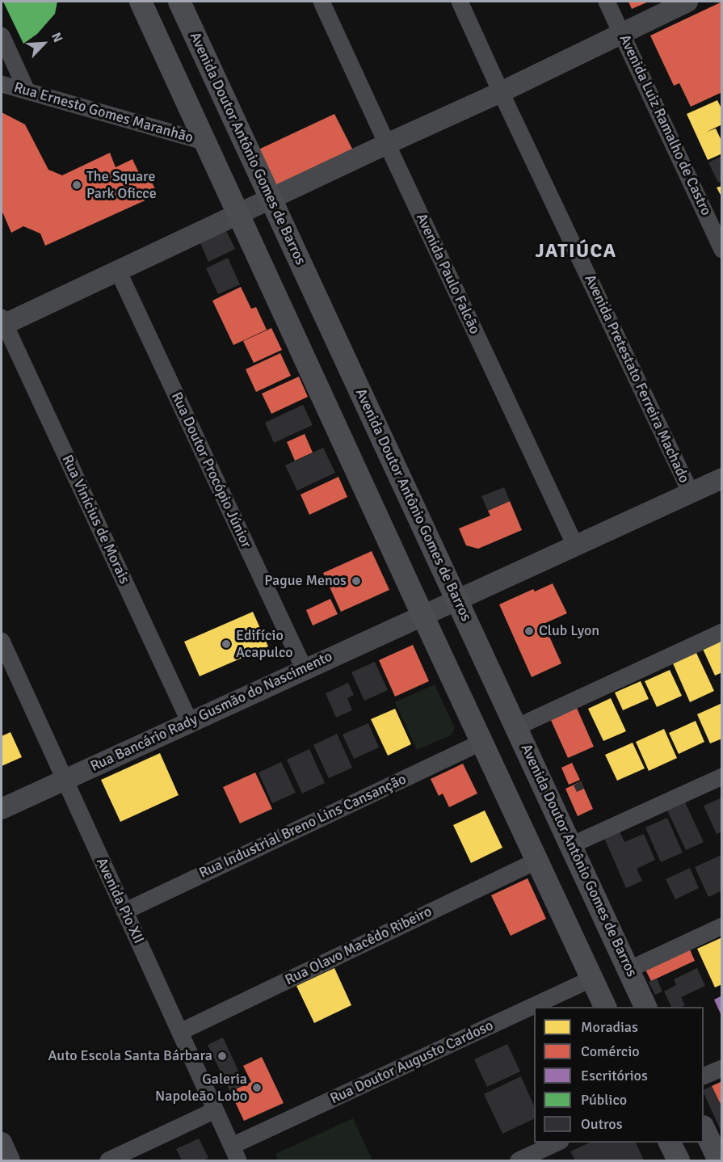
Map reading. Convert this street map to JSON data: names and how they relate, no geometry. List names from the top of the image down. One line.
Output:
{"streets":{"main road":["Avenida Doutor Antônio Gomes de Barros"],"street":["Rua Ernesto Gomes Maranhão","Avenida Luiz Ramalho de Castro","Avenida Paulo Falcão","Avenida Pretestato Ferreira Machado","Rua Doutor Procópio Júnior","Rua Vinícius de Morais","Rua Bancário Rady Gusmão do Nascimento","Rua Industrial Breno Lins Cansanção","Avenida Pio XII","Rua Olavo Macêdo Ribeiro","Rua Doutor Augusto Cardoso"]},"crossings":[["Avenida Doutor Antônio Gomes de Barros","Rua Bancário Rady Gusmão do Nascimento"],["Avenida Paulo Falcão","Rua Bancário Rady Gusmão do Nascimento"],["Avenida Pretestato Ferreira Machado","Rua Bancário Rady Gusmão do Nascimento"],["Rua Doutor Procópio Júnior","Rua Bancário Rady Gusmão do Nascimento"],["Rua Vinícius de Morais","Rua Bancário Rady Gusmão do Nascimento"],["Rua Bancário Rady Gusmão do Nascimento","Avenida Pio XII"],["Rua Industrial Breno Lins Cansanção","Avenida Pio XII"],["Avenida Pio XII","Rua Olavo Macêdo Ribeiro"],["Avenida Pio XII","Rua Doutor Augusto Cardoso"]],"districts":["JATIÚCA"],"places":["The Square Park Oficce","Pague Menos","Club Lyon","Edifício Acapulco","Auto Escola Santa Bárbara","Galeria Napoleão Lobo"],"legend":["Moradias","Comércio","Escritórios","Público","Outros"],"north":"top right"}
